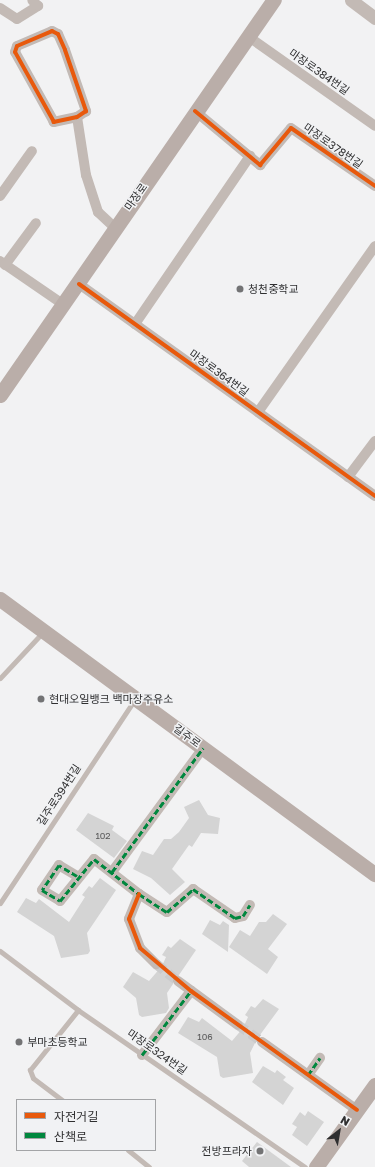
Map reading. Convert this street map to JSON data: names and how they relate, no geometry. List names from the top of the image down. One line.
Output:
{"streets":{"main road":["마장로","길주로"],"street":["마장로384번길","마장로378번길","마장로364번길"],"lane":["길주로394번길","마장로324번길"]},"crossings":[["마장로384번길","마장로"],["마장로378번길","마장로"],["마장로","마장로364번길"],["길주로","길주로394번길"]],"places":["청천중학교","현대오일뱅크 백마장주유소","부마초등학교","전방프라자"],"house_numbers":["102","106"],"legend":["자전거길","산책로"],"north":"top right"}
